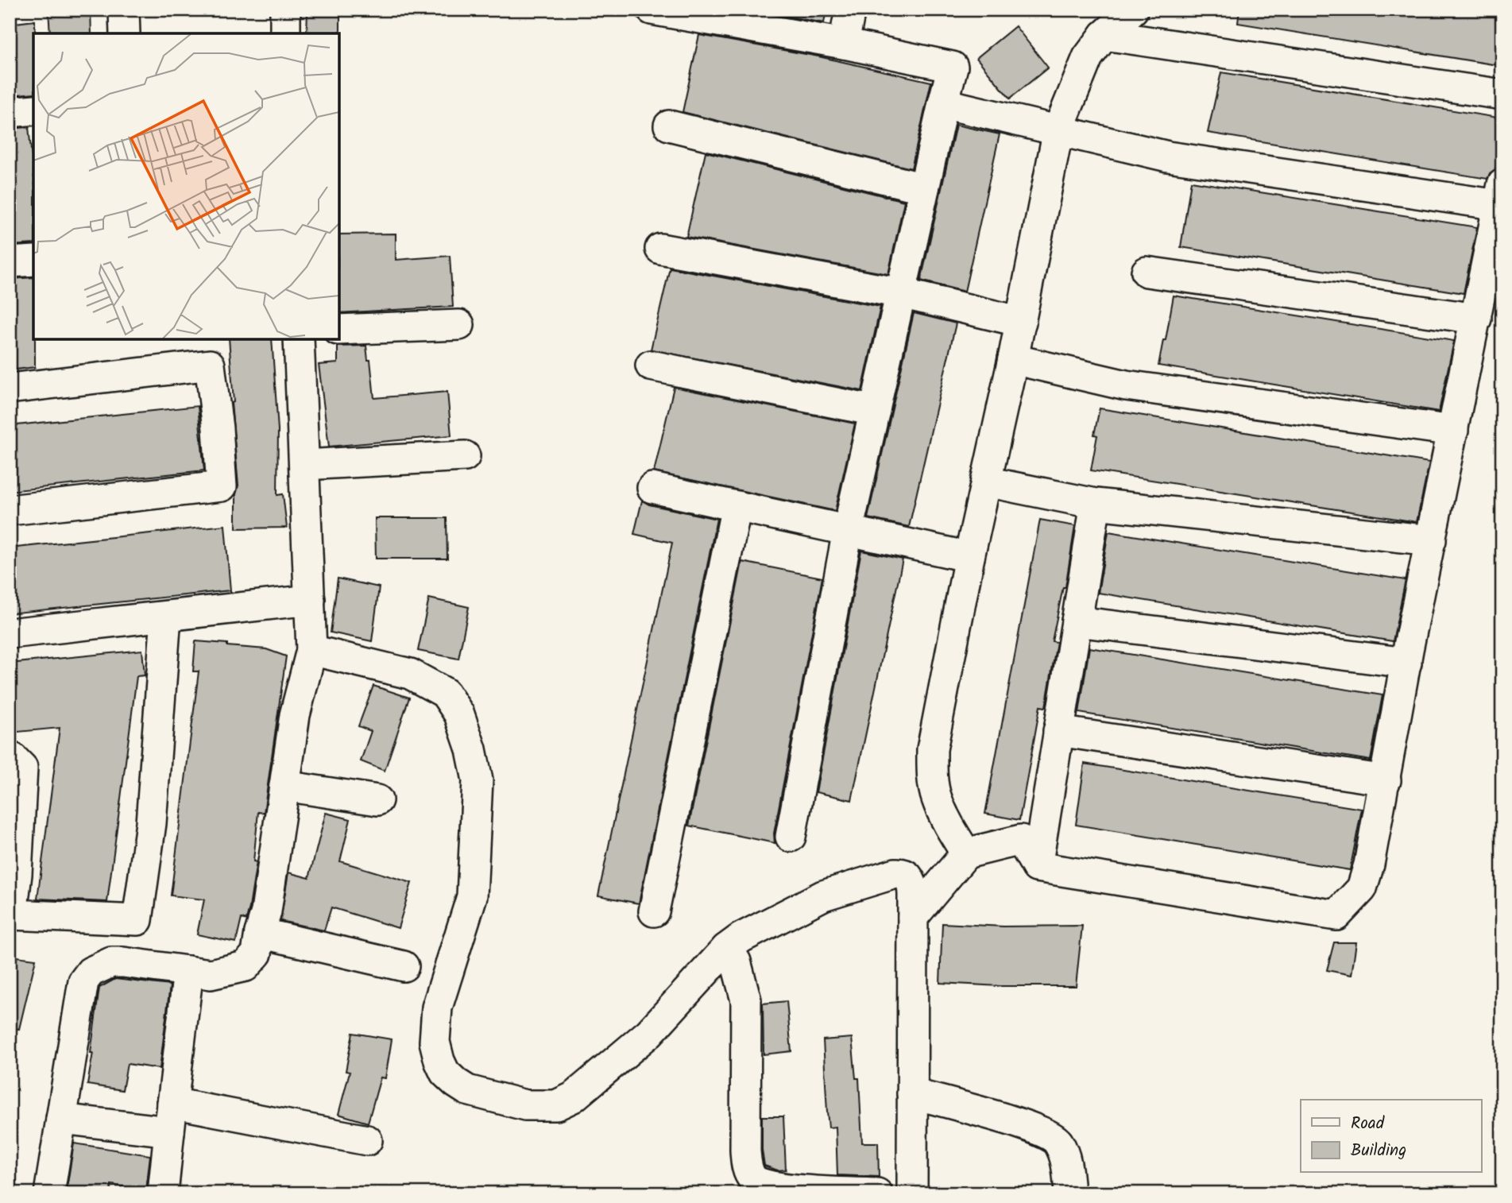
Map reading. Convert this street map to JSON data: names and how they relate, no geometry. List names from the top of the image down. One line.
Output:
{"legend":["Road","Building"]}
